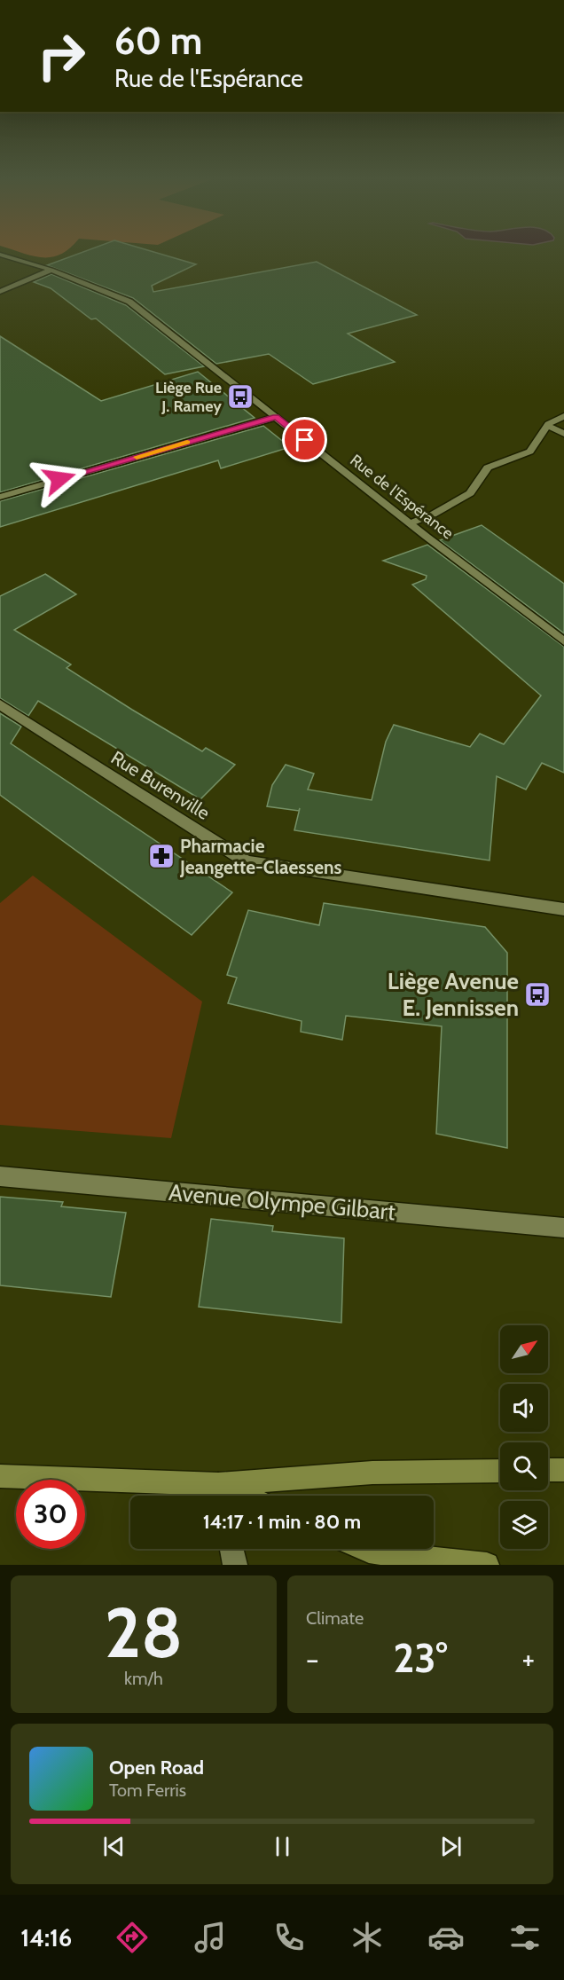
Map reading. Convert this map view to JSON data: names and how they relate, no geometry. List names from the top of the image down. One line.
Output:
{"streets":{"street":["Rue de l'Espérance","Rue Burenville","Avenue Olympe Gilbart"]},"places":{"bus stop":["Liège Rue J. Ramey","Liège Avenue E. Jennissen"],"pharmacy":["Pharmacie Jeangette-Claessens"]},"north":"top right","page":{"turn":["60 m","Rue de l'Espérance"],"limit":"30","trip":"14:17 · 1 min · 80 m","tile":[["28","km/h"],"Climate"],"heat":["−","23°","+"],"song":["Open Road","Tom Ferris"],"tabs":"14:16"}}
